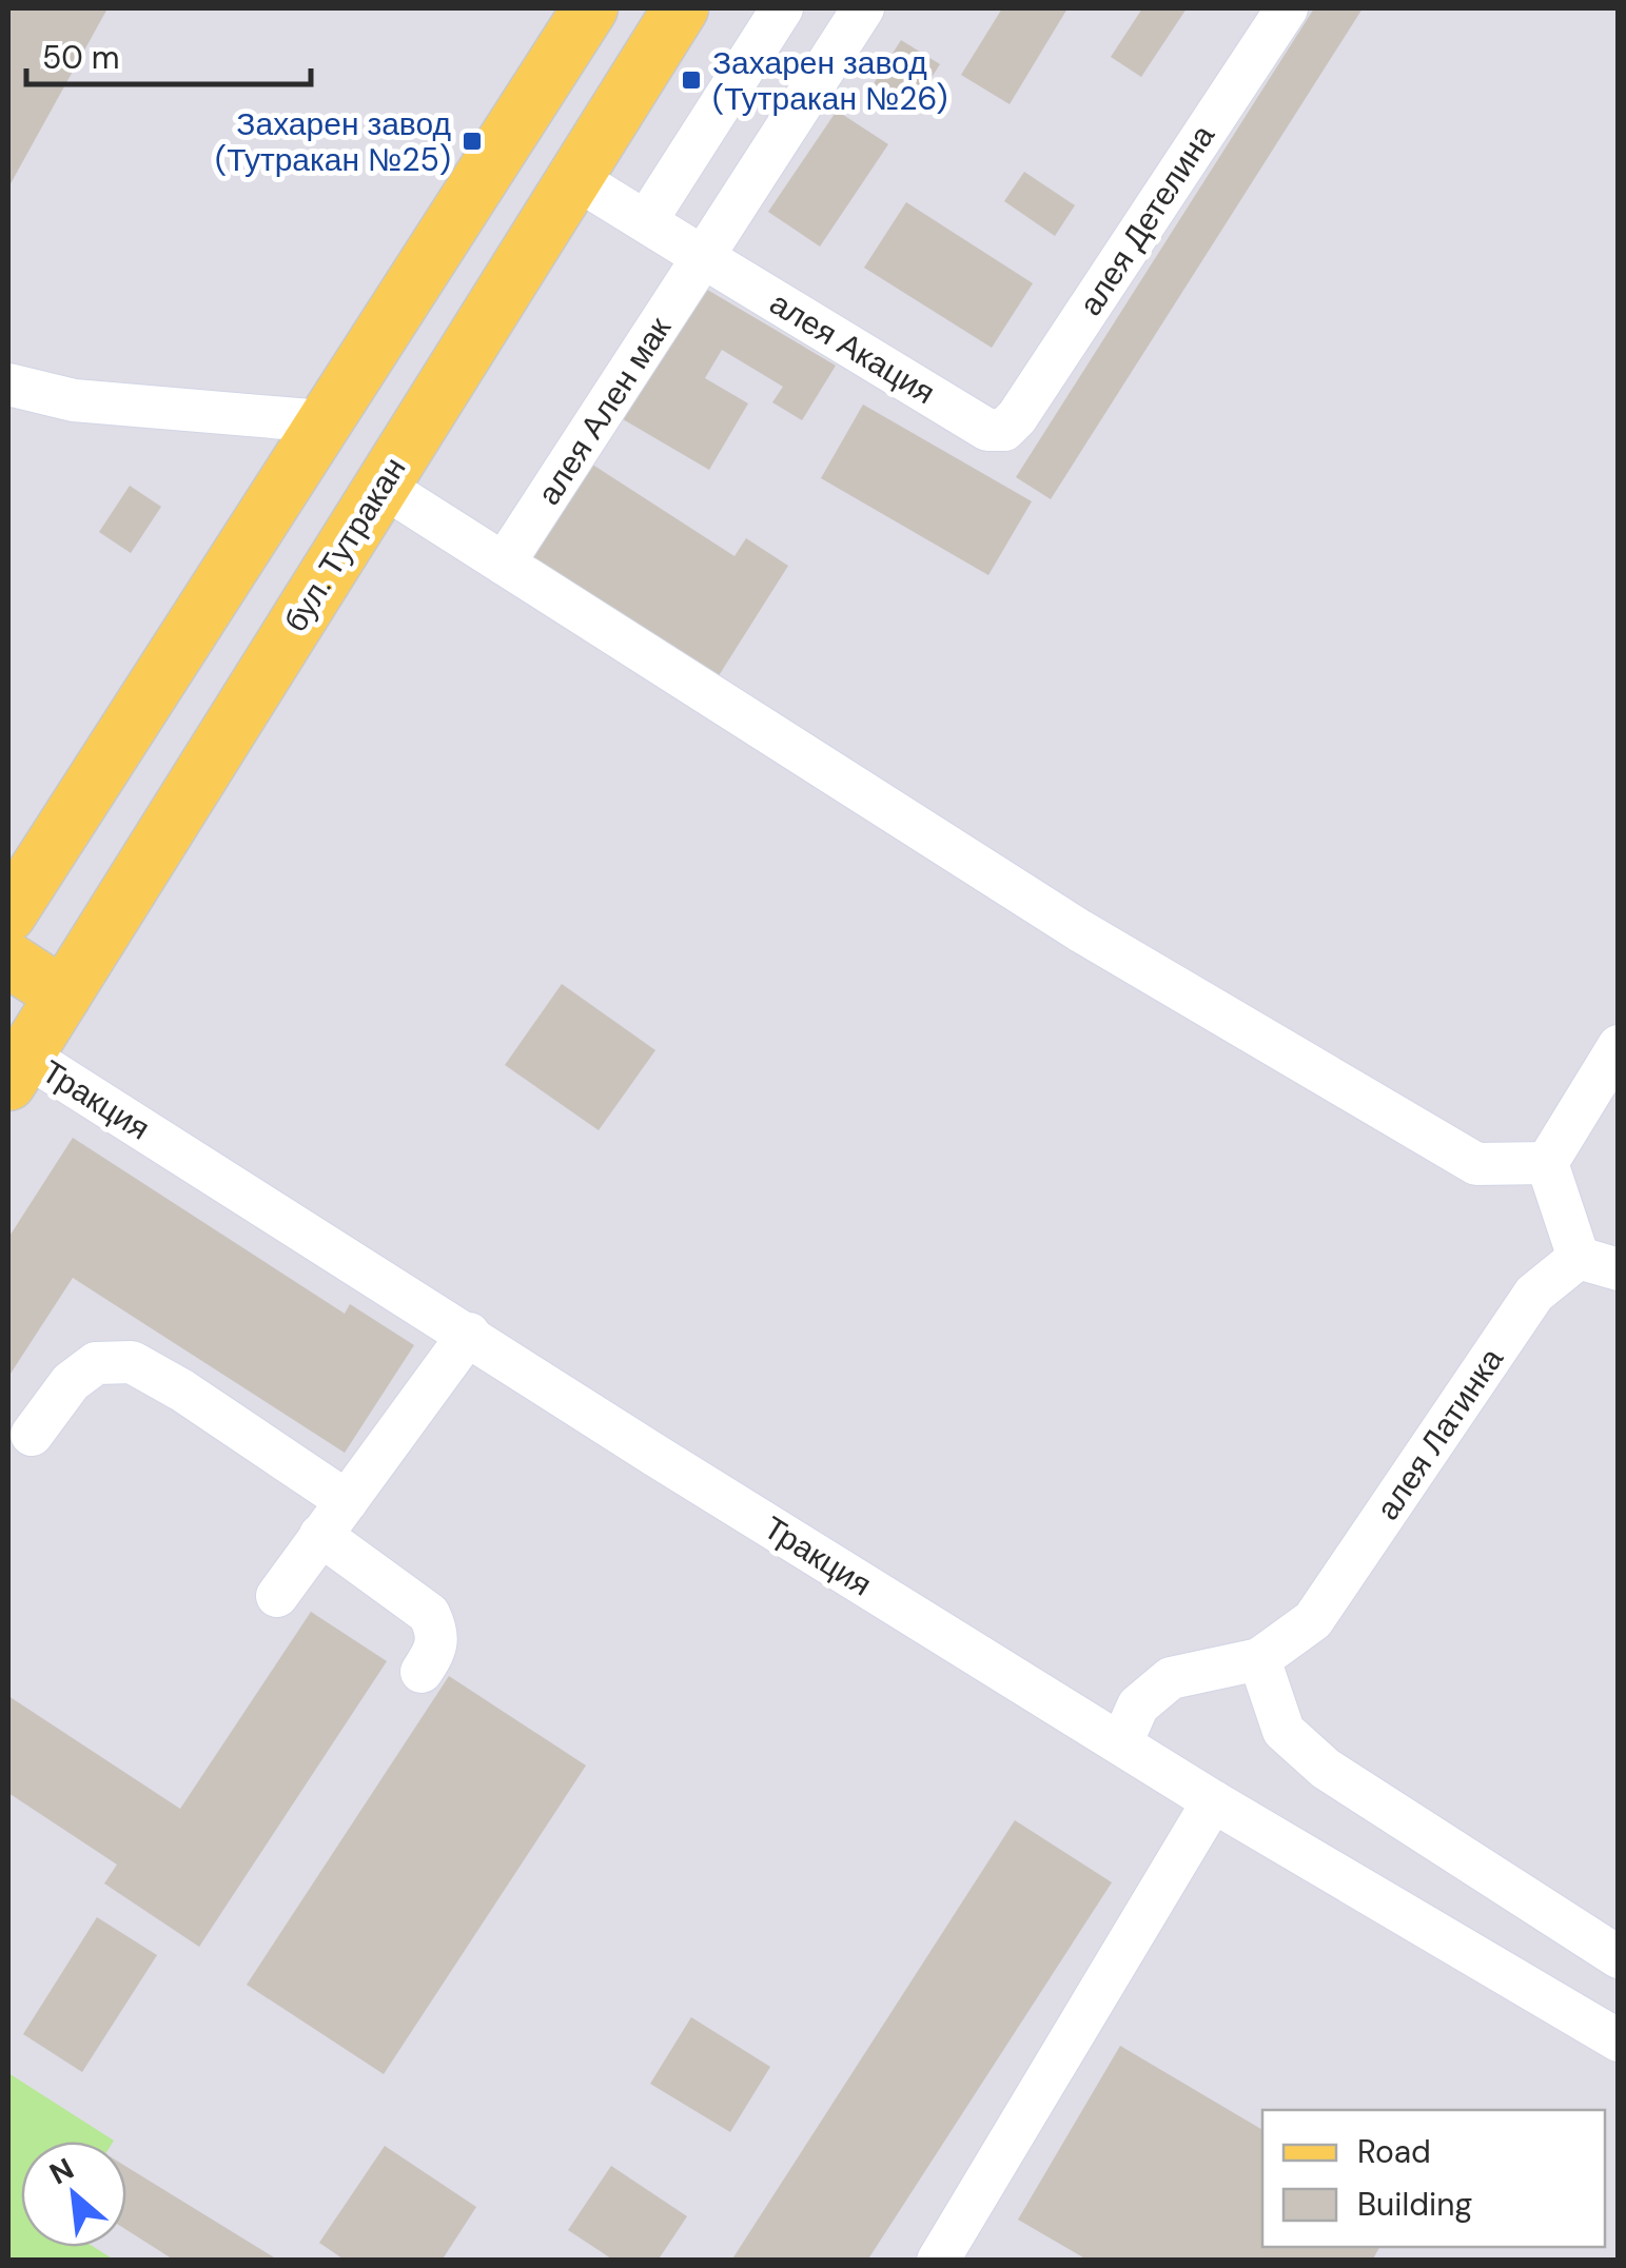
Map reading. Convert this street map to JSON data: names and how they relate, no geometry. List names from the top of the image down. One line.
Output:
{"streets":{"main road":["бул. Тутракан"],"street":["алея Детелина","алея Акация","алея Ален мак","Тракция","алея Латинка"]},"crossings":[["алея Детелина","алея Акация"],["алея Акация","алея Ален мак"],["бул. Тутракан","Тракция"]],"places":{"transit":["Захарен завод (Тутракан №26)","Захарен завод (Тутракан №25)"]},"legend":["Road","Building"],"scale_bar":"50 m","north":"top left"}
